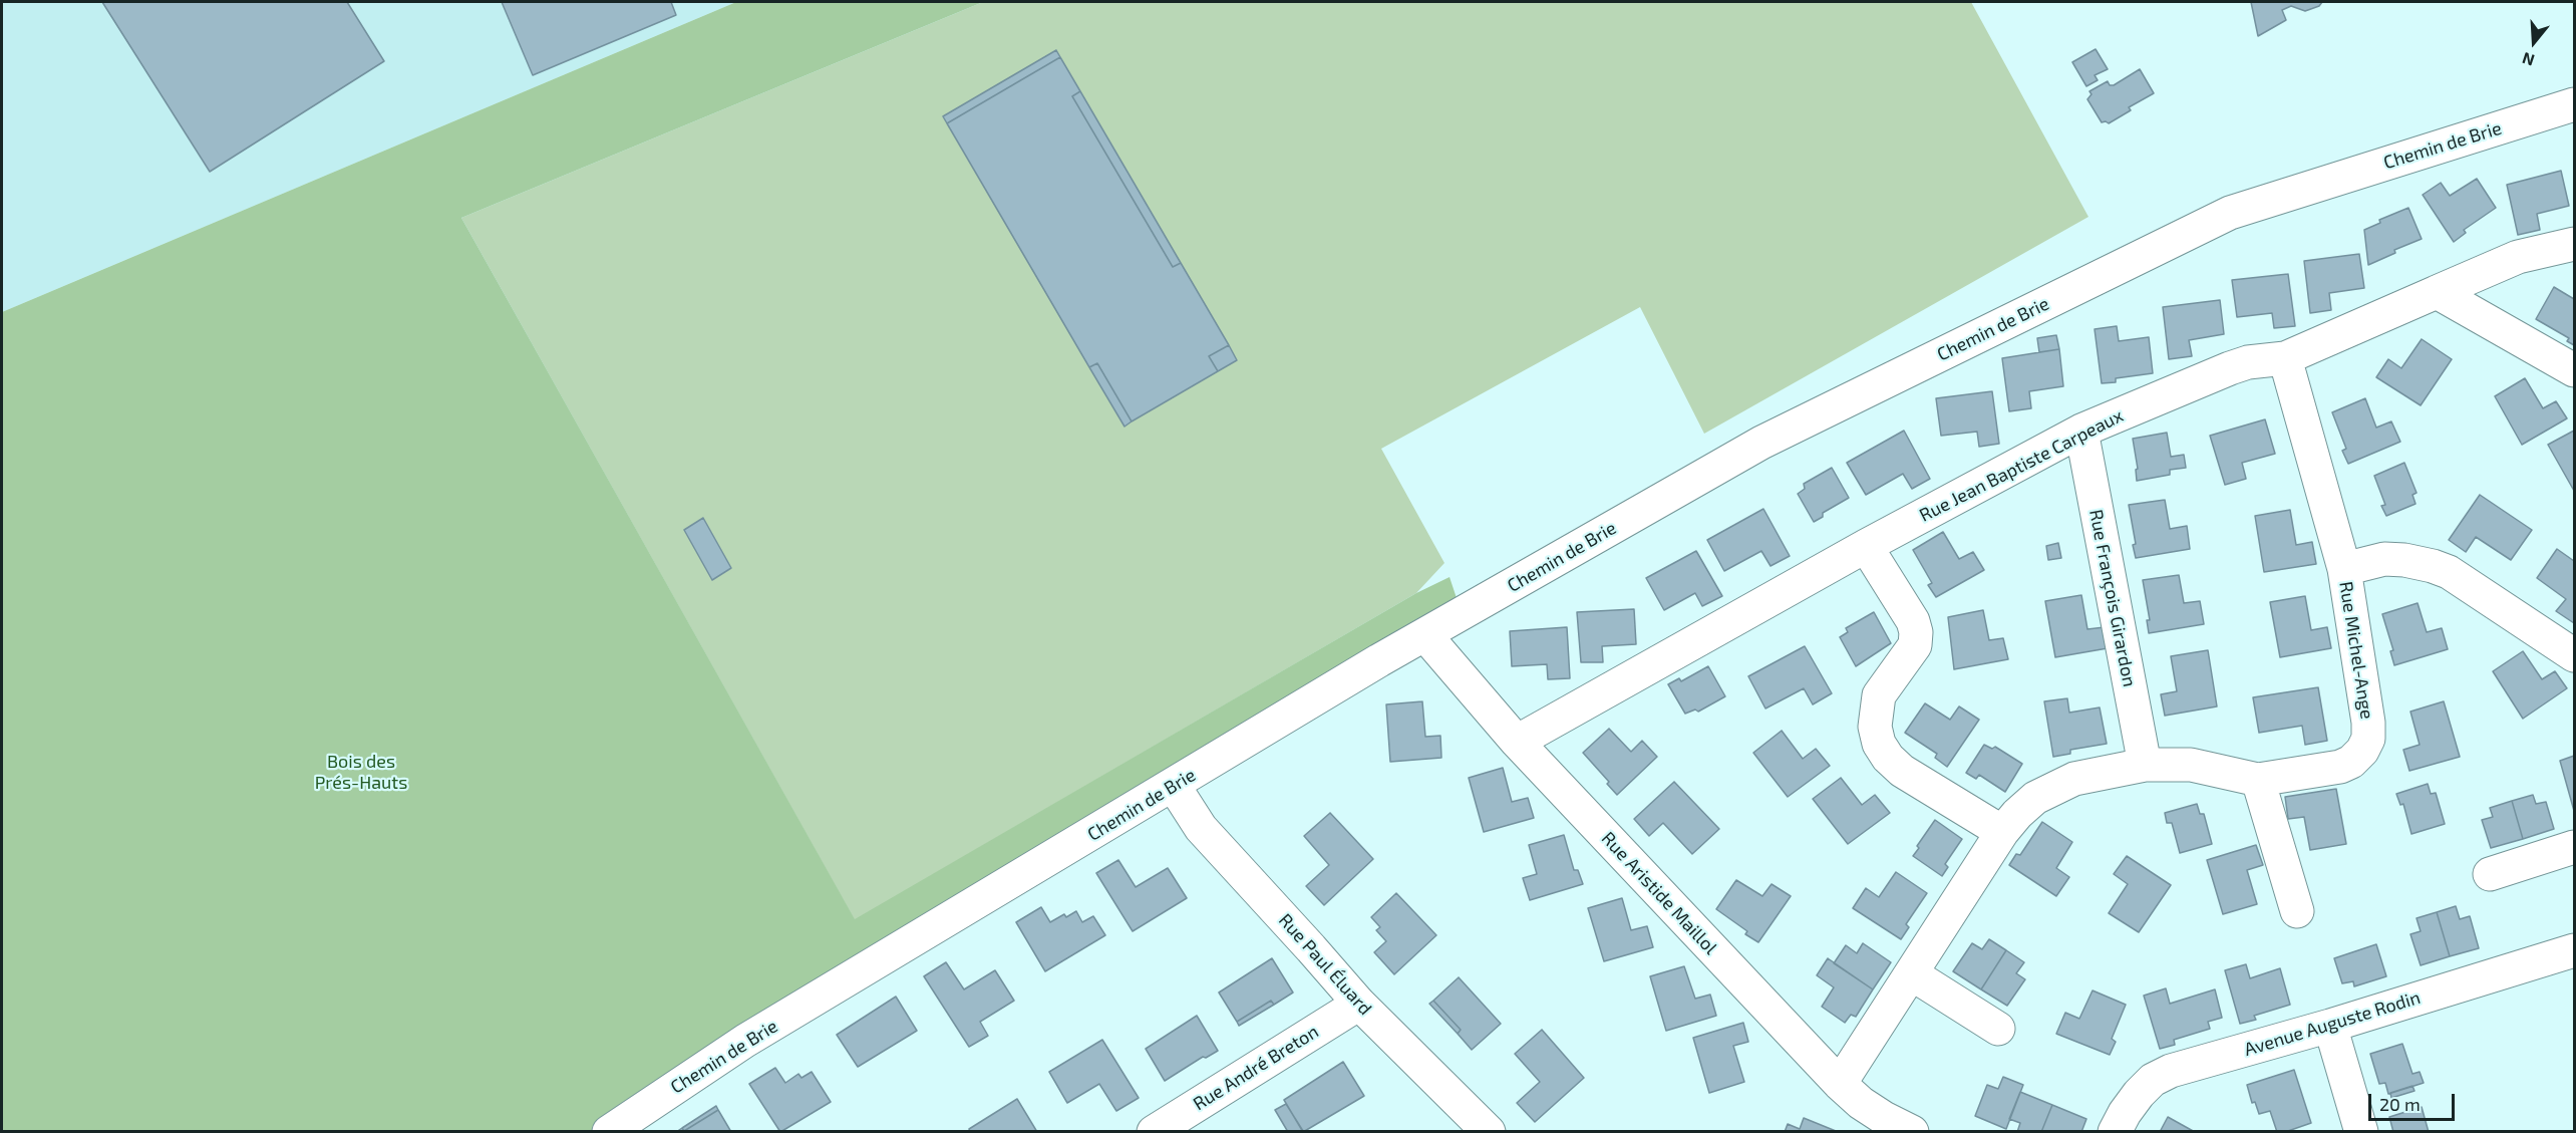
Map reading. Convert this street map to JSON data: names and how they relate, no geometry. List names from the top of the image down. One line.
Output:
{"streets":{"street":["Chemin de Brie","Rue Jean Baptiste Carpeaux","Rue François Girardon","Rue Michel-Ange","Rue Aristide Maillol","Rue Paul Éluard","Avenue Auguste Rodin","Rue André Breton"]},"crossings":[["Chemin de Brie","Rue Aristide Maillol"],["Chemin de Brie","Rue Paul Éluard"],["Rue Jean Baptiste Carpeaux","Rue François Girardon"],["Rue Jean Baptiste Carpeaux","Rue Michel-Ange"],["Rue Jean Baptiste Carpeaux","Rue Aristide Maillol"],["Rue François Girardon","Rue Michel-Ange"],["Rue Michel-Ange","Rue Aristide Maillol"],["Rue Paul Éluard","Rue André Breton"]],"parks":["Bois des Prés-Hauts"],"scale_bar":"20 m","north":"bottom"}
